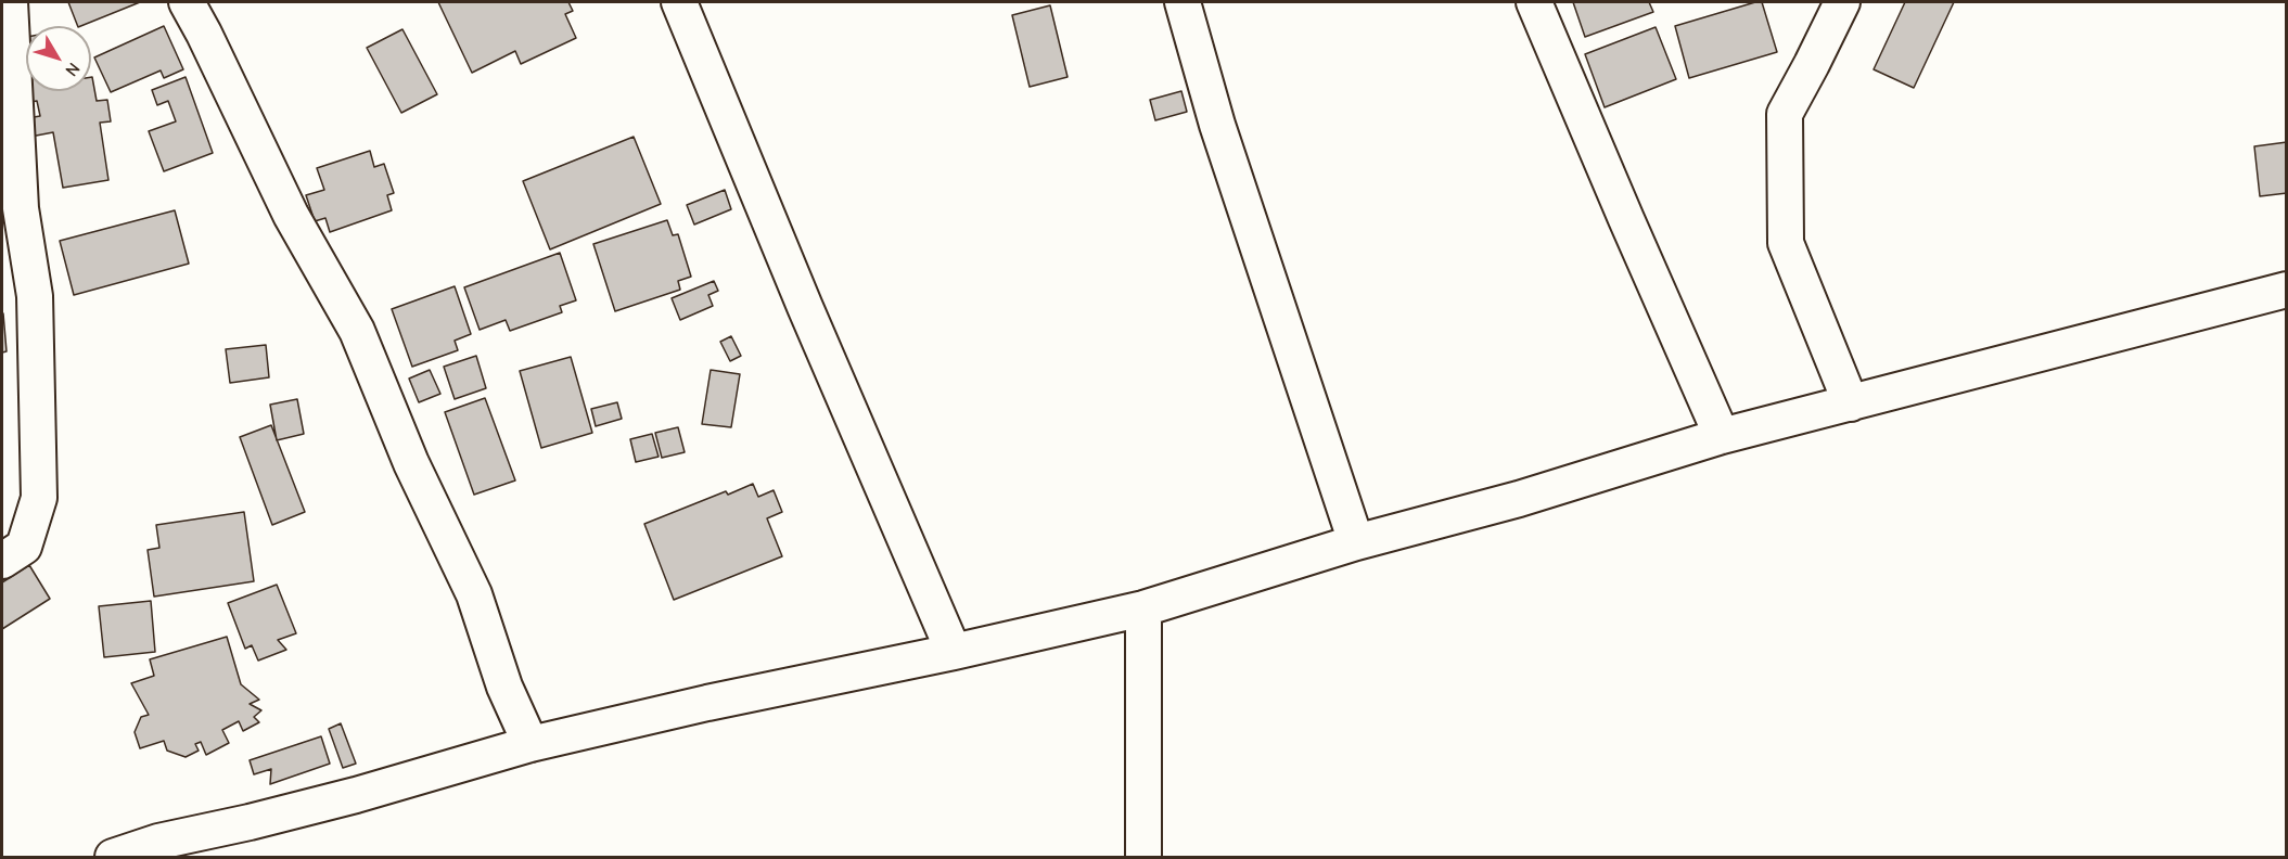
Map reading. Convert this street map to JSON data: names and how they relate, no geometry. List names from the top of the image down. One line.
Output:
{"north":"bottom right"}
